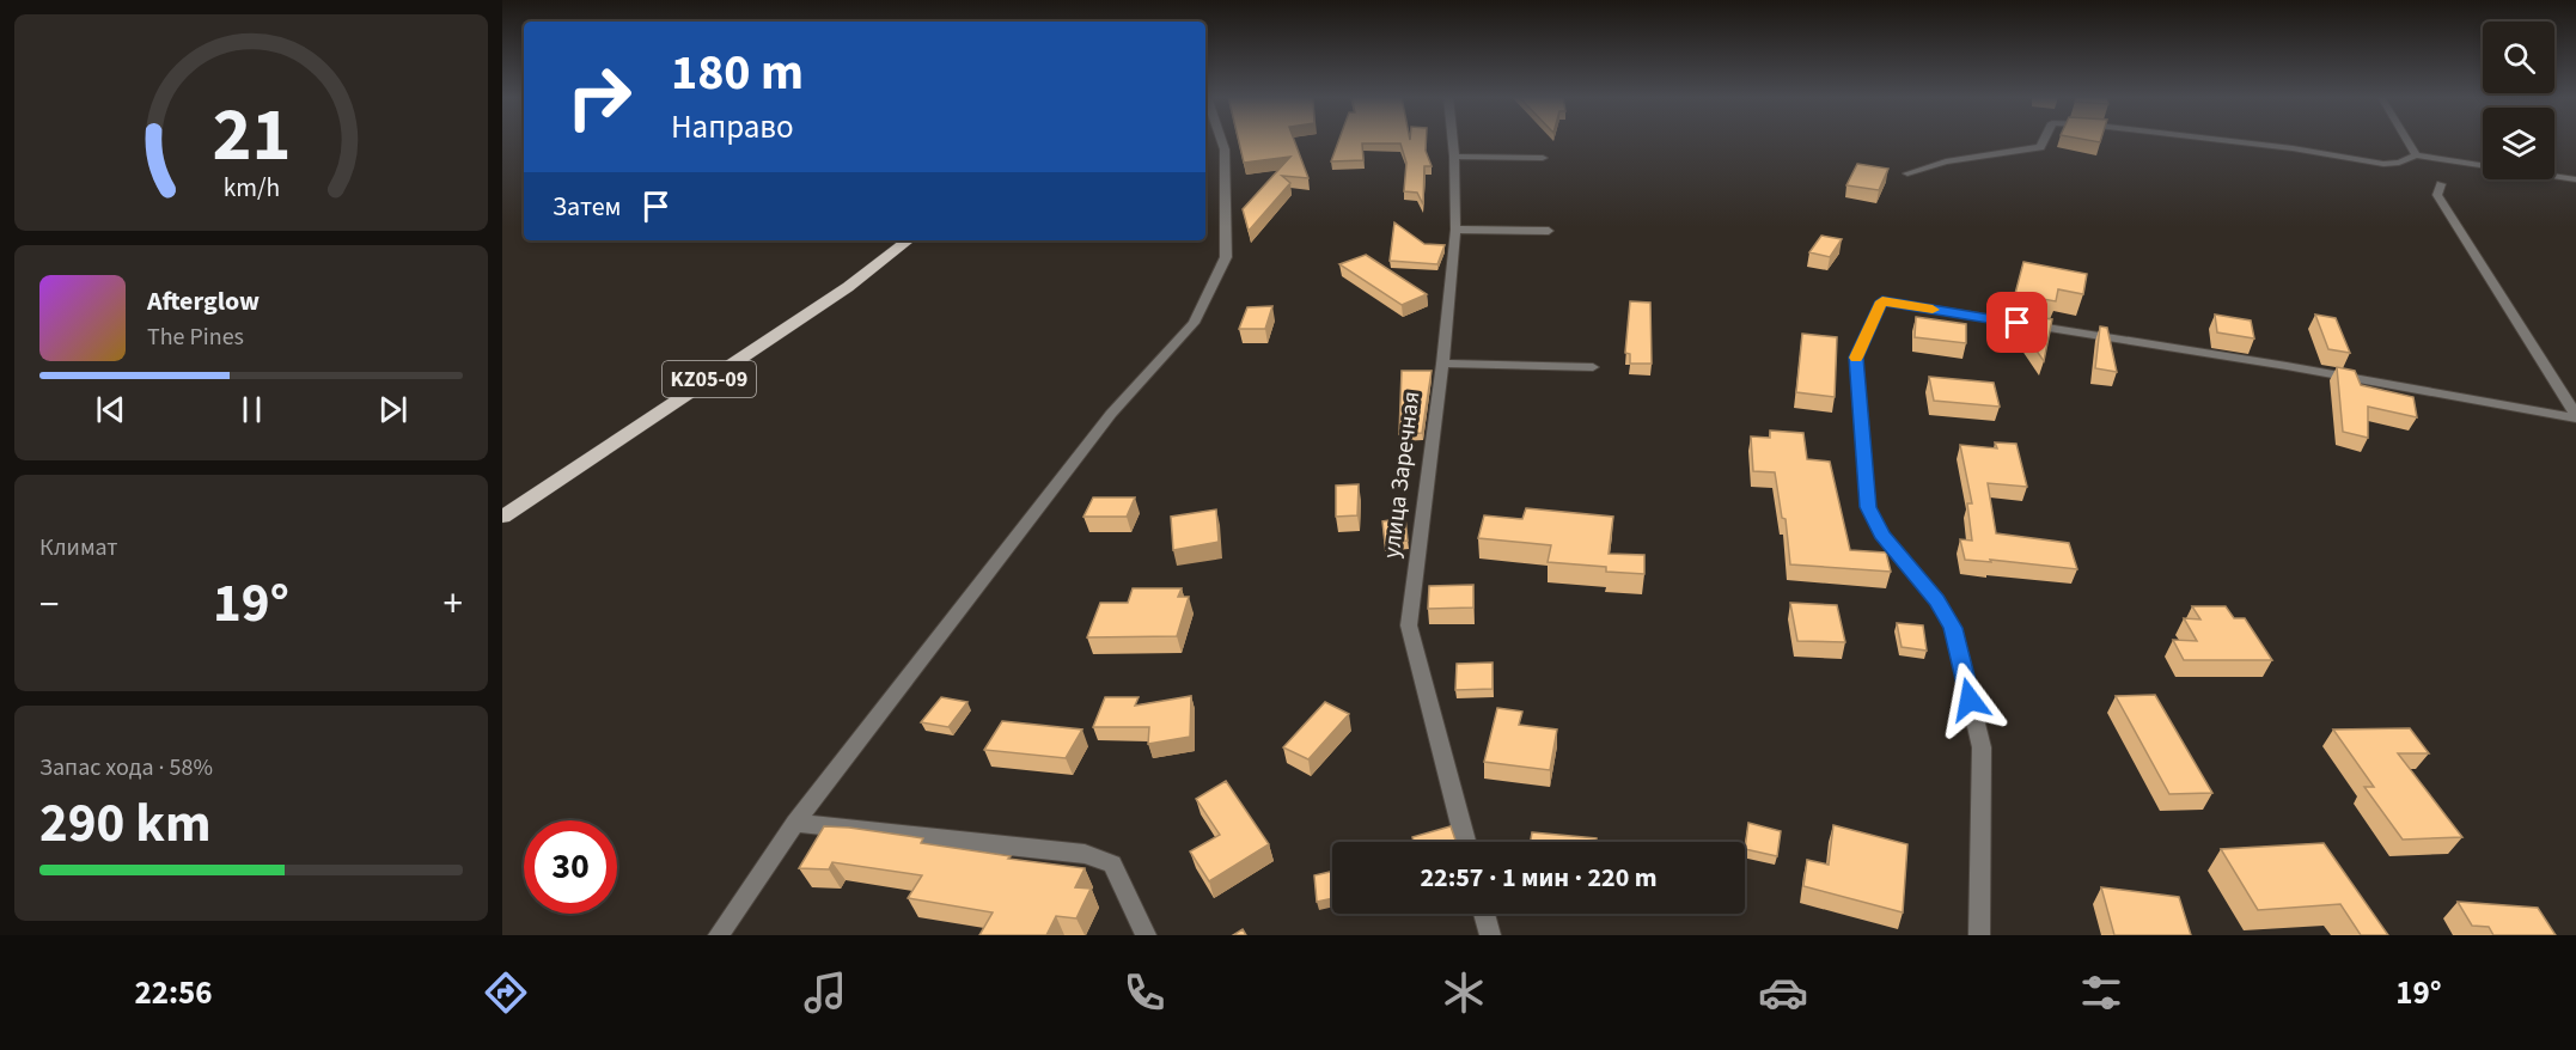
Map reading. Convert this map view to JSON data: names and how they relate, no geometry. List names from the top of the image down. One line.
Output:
{"streets":{"main road":["KZ05-09"],"street":["улица Заречная"]},"page":{"turn":["180 m","Направо"],"then":"Затем","song":["Afterglow","The Pines"],"tile":["Климат",["Запас хода · 58%","290 km"]],"heat":["−","19°","+"],"limit":"30","trip":"22:57 · 1 мин · 220 m","tabs":["22:56","19°"],"gauge":["21","km/h"]}}
